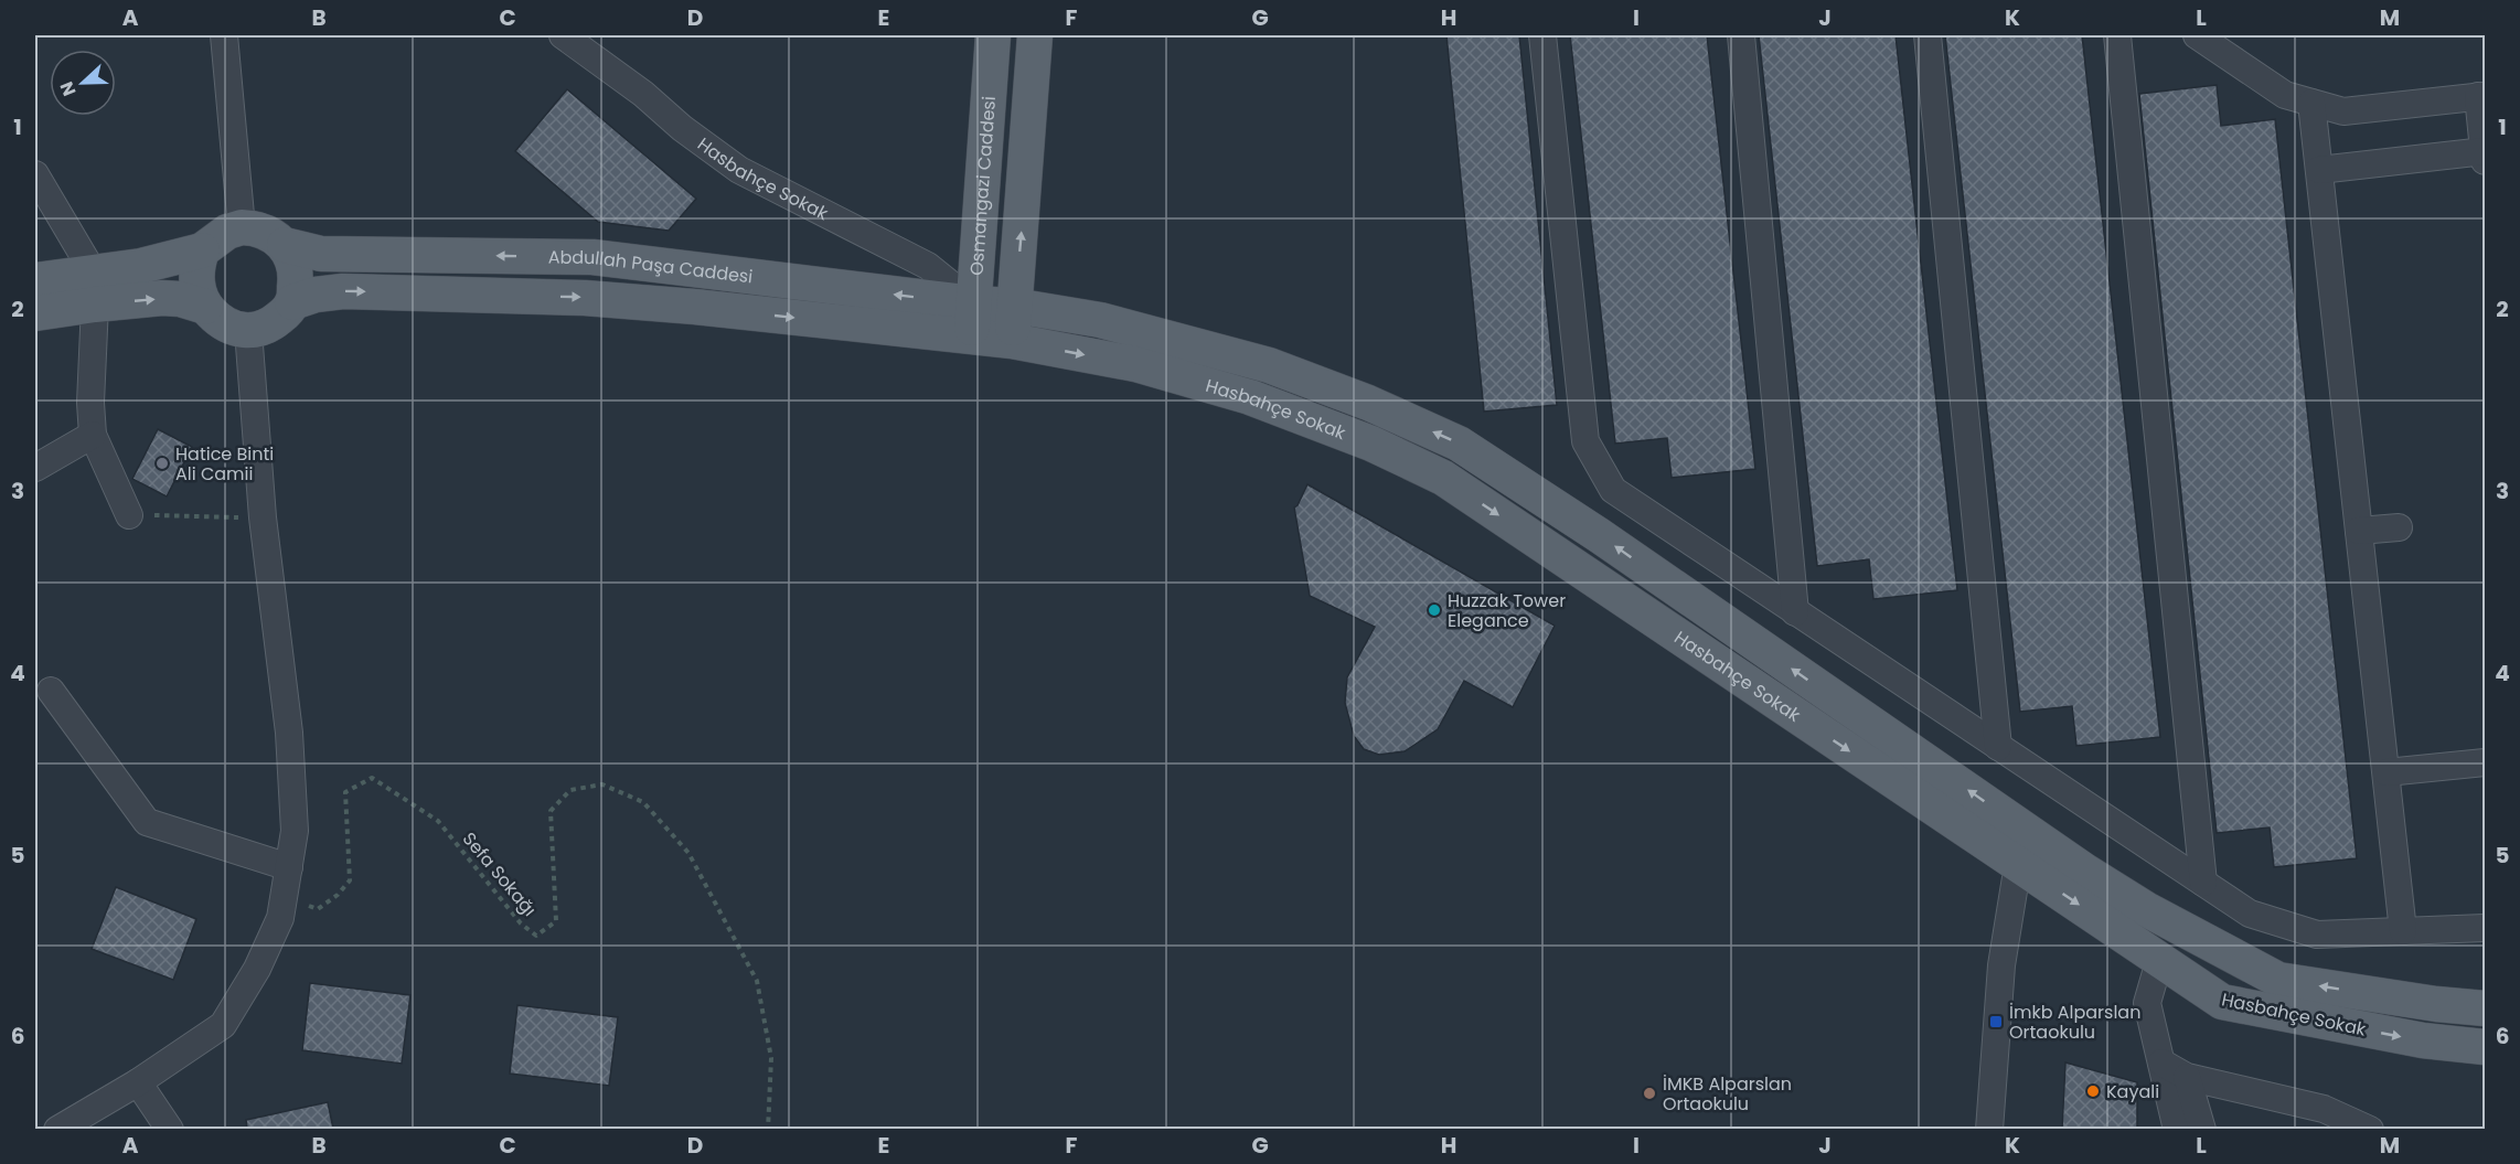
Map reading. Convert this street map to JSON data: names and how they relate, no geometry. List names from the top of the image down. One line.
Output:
{"streets":{"main road":["Hasbahçe Sokak","Osmangazi Caddesi","Abdullah Paşa Caddesi"],"path":["Sefa Sokağı"]},"crossings":[["Hasbahçe Sokak","Osmangazi Caddesi"],["Hasbahçe Sokak","Abdullah Paşa Caddesi"],["Osmangazi Caddesi","Abdullah Paşa Caddesi"]],"places":{"other":["Hatice Binti Ali Camii","Huzzak Tower Elegance","Kayali","İMKB Alparslan Ortaokulu"],"transit":["İmkb Alparslan Ortaokulu"]},"north":"left","grid":{"columns":["A","B","C","D","E","F","G","H","I","J","K","L","M"],"rows":["1","2","3","4","5","6"]}}
